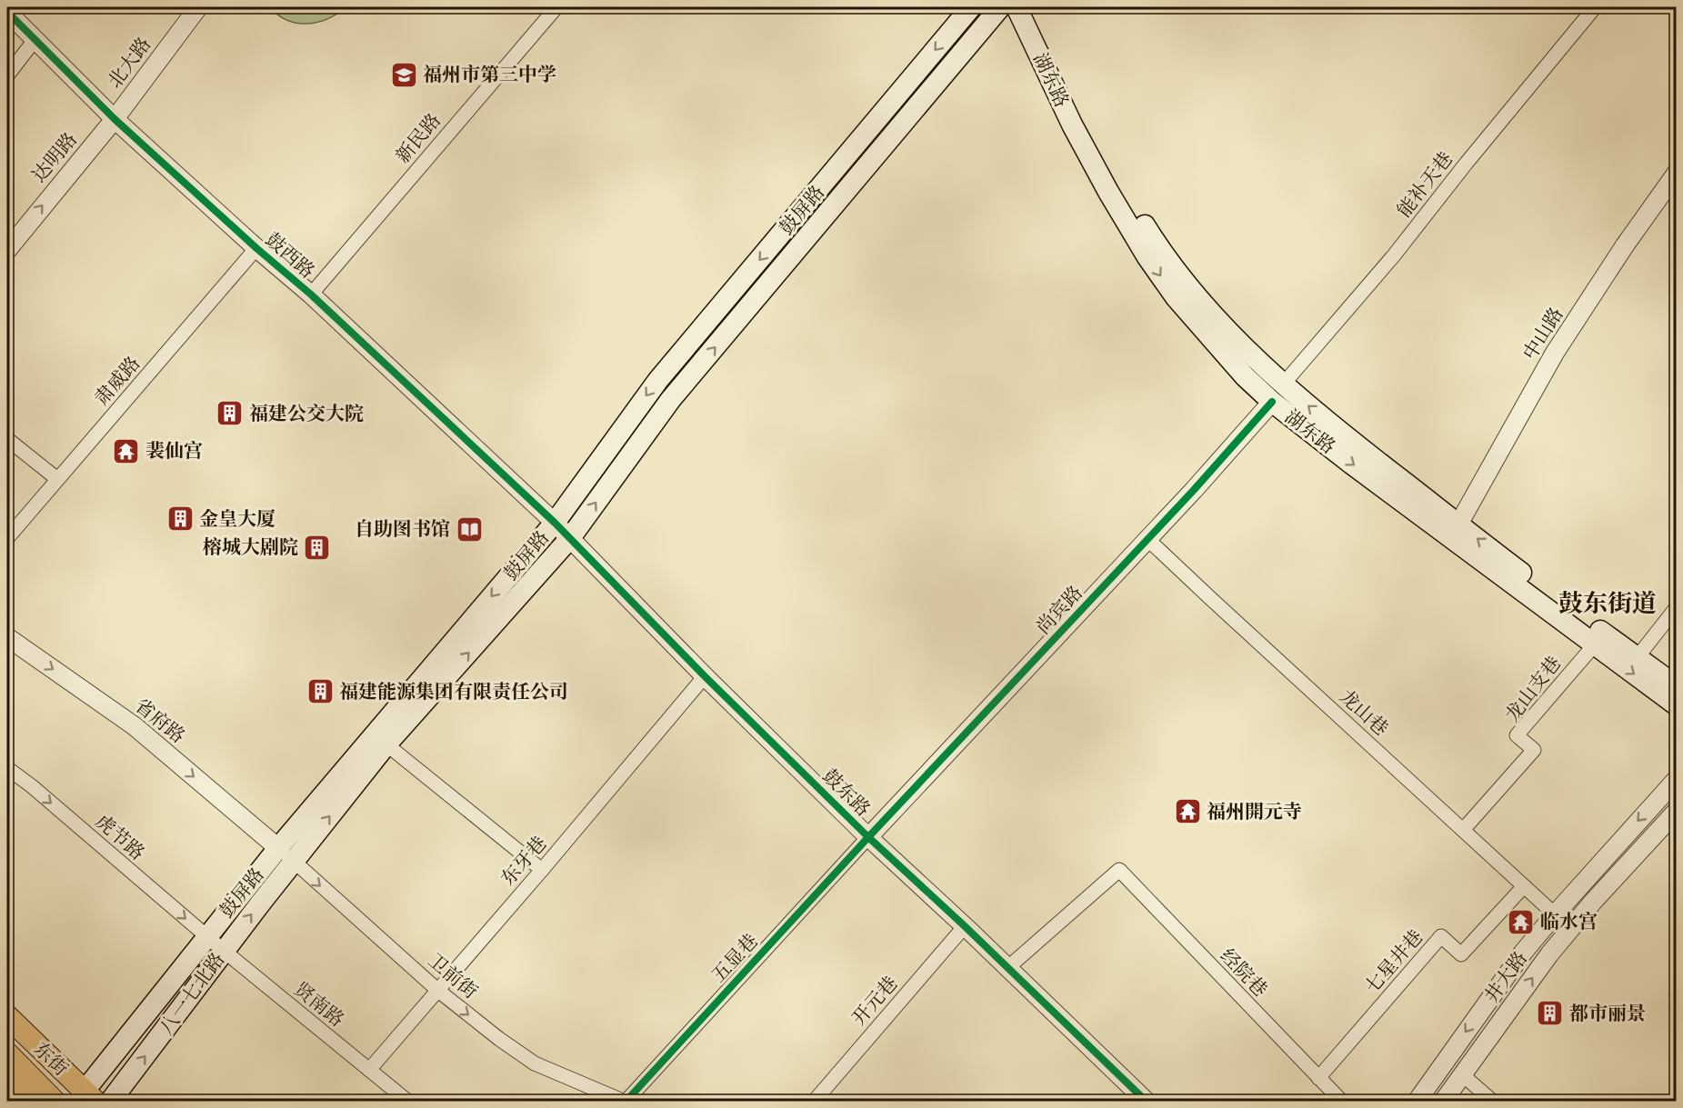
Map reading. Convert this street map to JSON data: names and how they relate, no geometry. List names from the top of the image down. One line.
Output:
{"streets":{"main road":["湖东路","鼓屏路","八一七北路","东街"],"street":["北大路","新民路","达明路","能补天巷","鼓西路","中山路","肃威路","尚宾路","龙山支巷","龙山巷","省府路","鼓东路","虎节路","东牙巷","五显巷","七星井巷","经院巷","卫前街","井大路","开元巷","贤南路"]},"crossings":[["北大路","达明路"],["北大路","鼓西路"],["湖东路","能补天巷"],["湖东路","中山路"],["湖东路","尚宾路"],["湖东路","龙山支巷"],["新民路","鼓西路"],["达明路","鼓西路"],["鼓屏路","鼓西路"],["鼓屏路","省府路"],["鼓屏路","鼓东路"],["鼓屏路","虎节路"],["鼓屏路","卫前街"],["鼓屏路","八一七北路"],["鼓屏路","贤南路"],["鼓屏路","东街"],["鼓西路","肃威路"],["鼓西路","鼓东路"],["尚宾路","龙山巷"],["尚宾路","鼓东路"],["尚宾路","五显巷"],["龙山支巷","龙山巷"],["龙山巷","七星井巷"],["省府路","卫前街"],["鼓东路","东牙巷"],["鼓东路","五显巷"],["鼓东路","经院巷"],["鼓东路","开元巷"],["虎节路","贤南路"],["东牙巷","卫前街"],["东牙巷","贤南路"],["五显巷","卫前街"],["七星井巷","经院巷"],["卫前街","八一七北路"],["八一七北路","贤南路"]],"one_way":["达明路","省府路","虎节路","卫前街","八一七北路"],"districts":["鼓东街道"],"places":{"school or university":["福州市第三中学"],"building":["福建公交大院","金皇大厦","榕城大剧院","福建能源集团有限责任公司","都市丽景"],"temple":["裴仙宫","福州開元寺","临水宫"],"library":["自助图书馆"]}}
